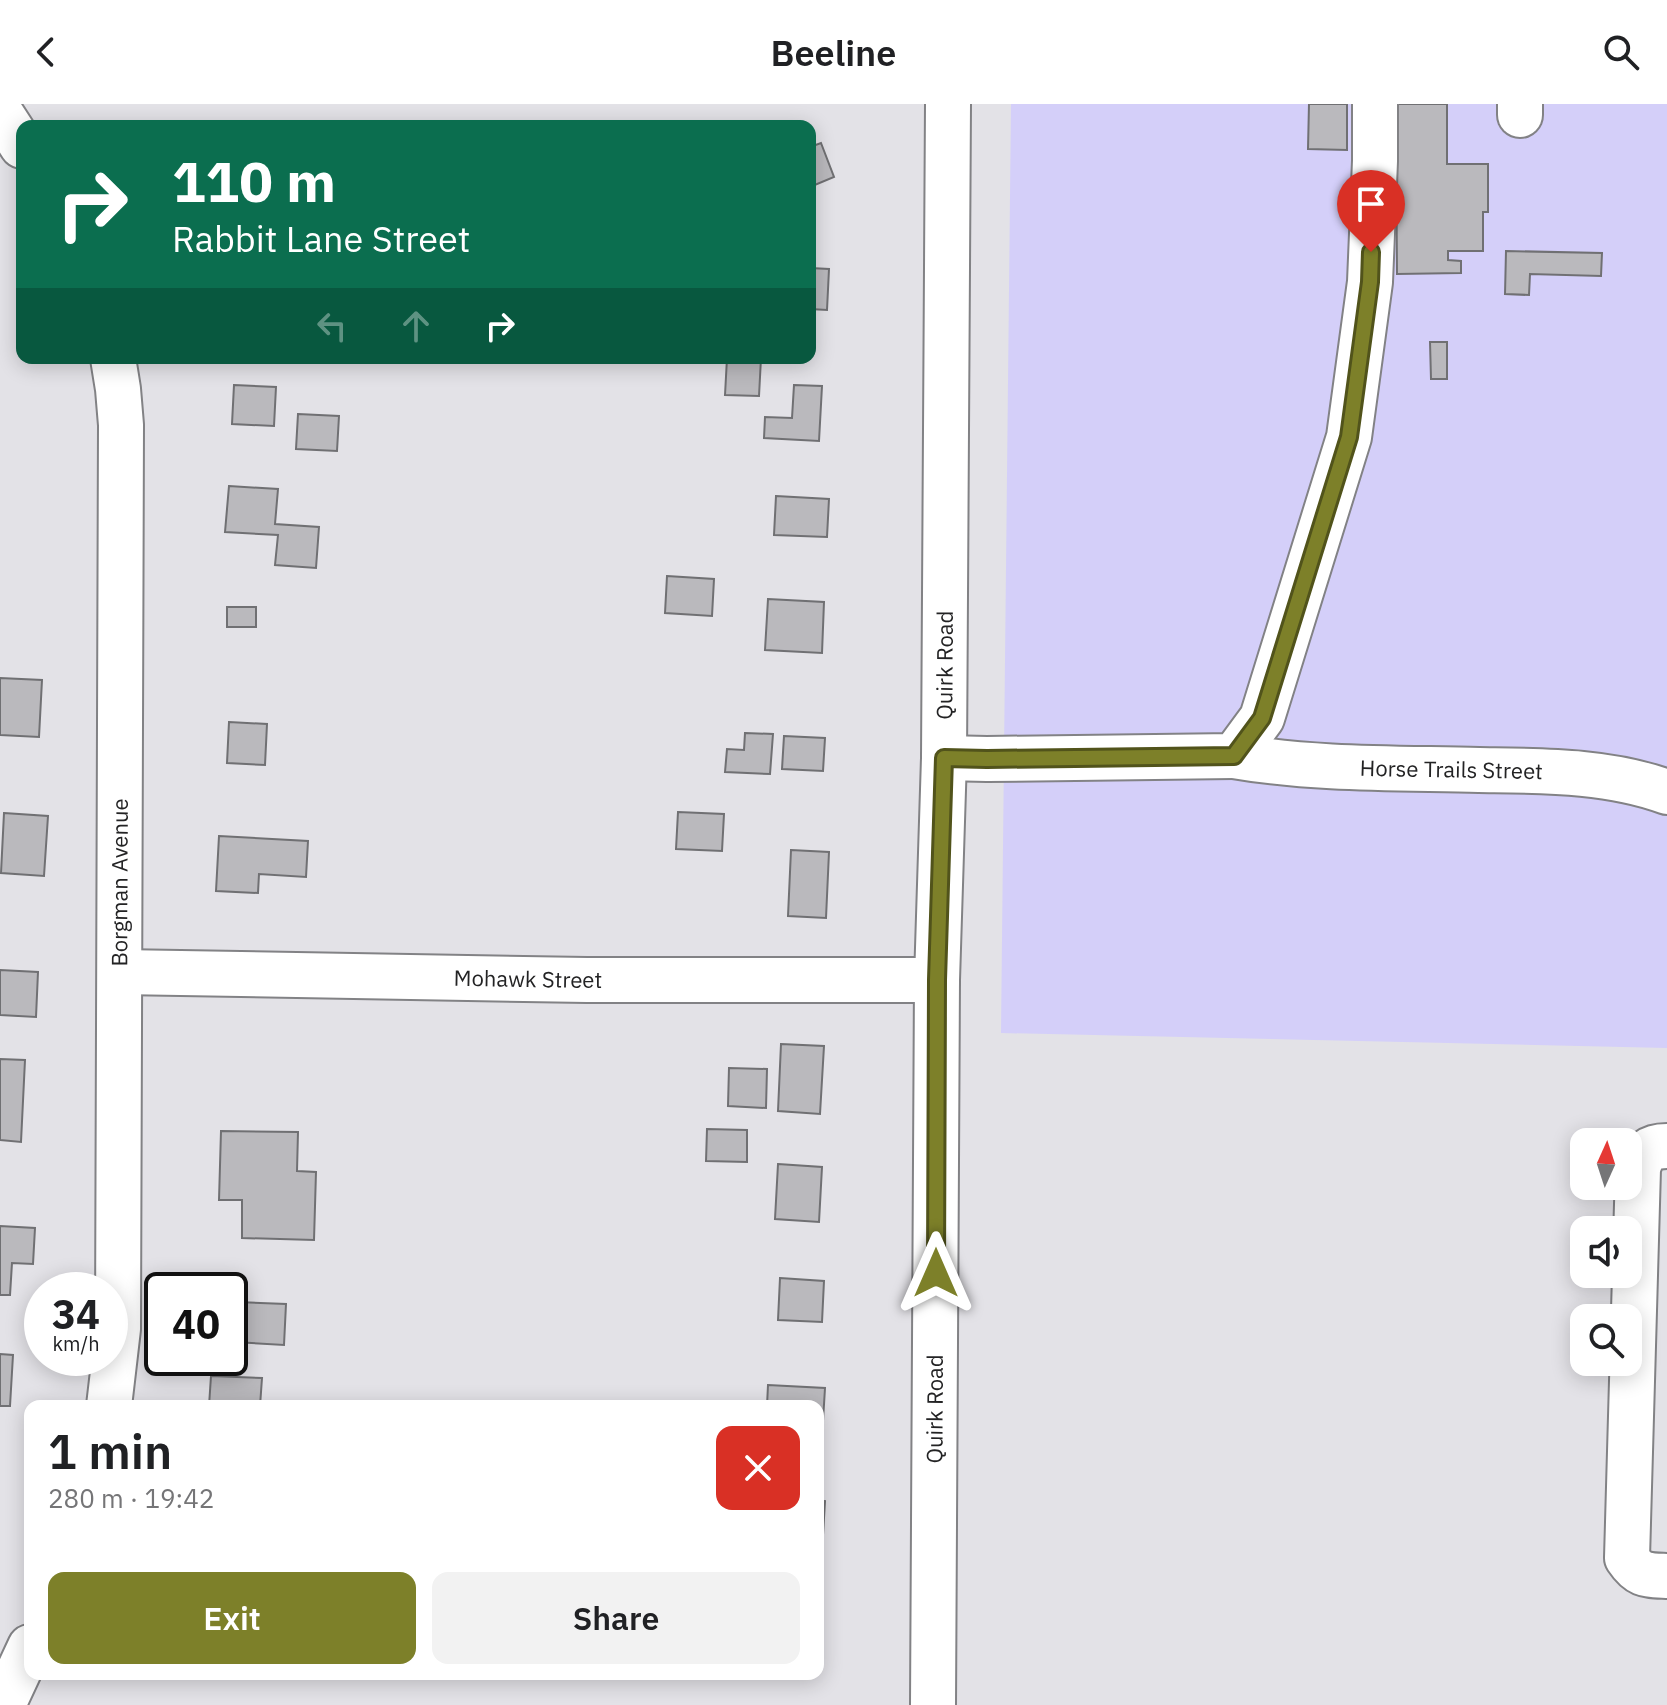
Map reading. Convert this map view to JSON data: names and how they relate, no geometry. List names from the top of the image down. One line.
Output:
{"streets":{"street":["Quirk Road","Horse Trails Street","Borgman Avenue","Mohawk Street"]},"crossings":[["Quirk Road","Horse Trails Street"],["Quirk Road","Mohawk Street"],["Borgman Avenue","Mohawk Street"]],"north":"top","page":{"header":"Beeline","turn":["110 m","Rabbit Lane Street"],"speed":"34 km/h","limit":"40","heading":["1 min","280 m · 19:42"],"buttons":["Exit","Share"]}}
